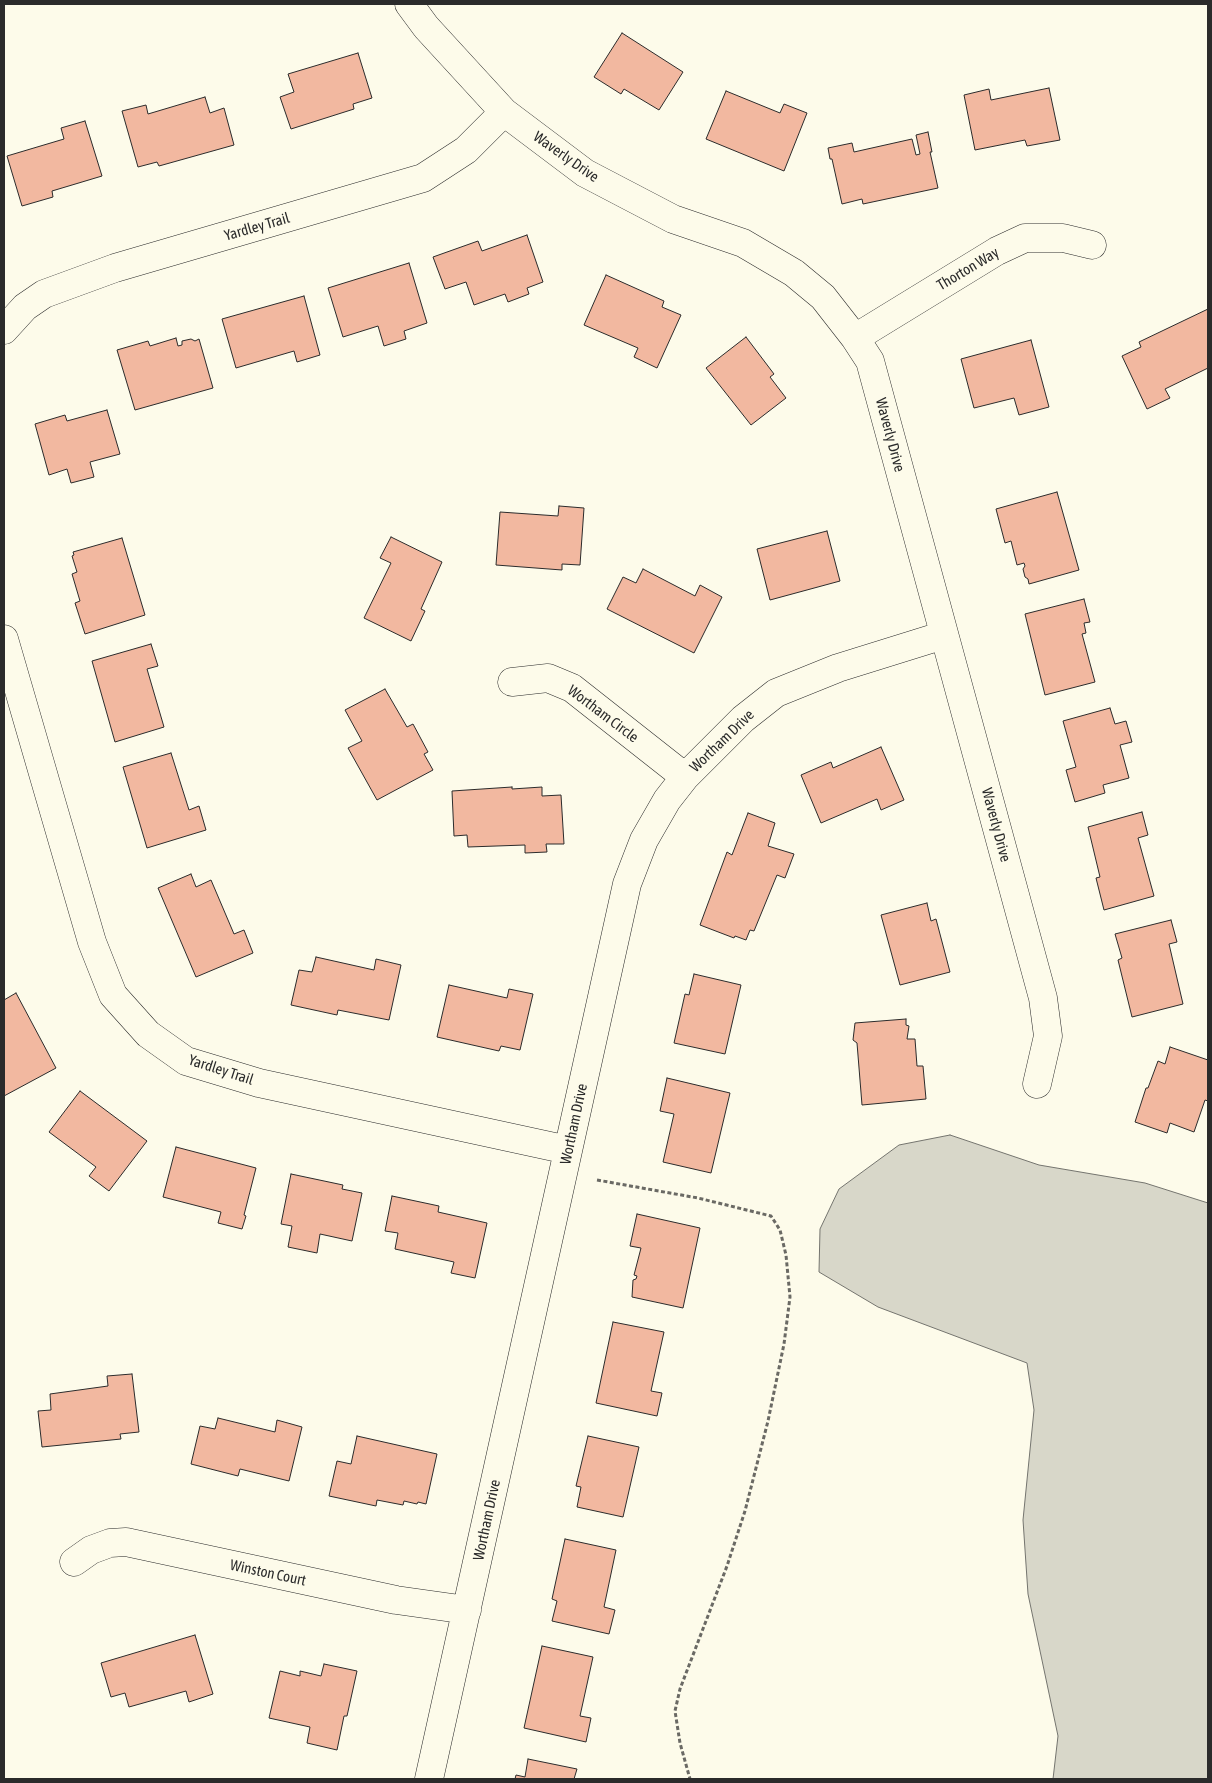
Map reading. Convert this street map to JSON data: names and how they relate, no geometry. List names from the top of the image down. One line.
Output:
{"streets":{"street":["Waverly Drive","Yardley Trail","Thorton Way","Wortham Circle","Wortham Drive","Winston Court"]},"crossings":[["Waverly Drive","Yardley Trail"],["Waverly Drive","Thorton Way"],["Waverly Drive","Wortham Drive"],["Yardley Trail","Wortham Drive"],["Wortham Circle","Wortham Drive"],["Wortham Drive","Winston Court"]]}
